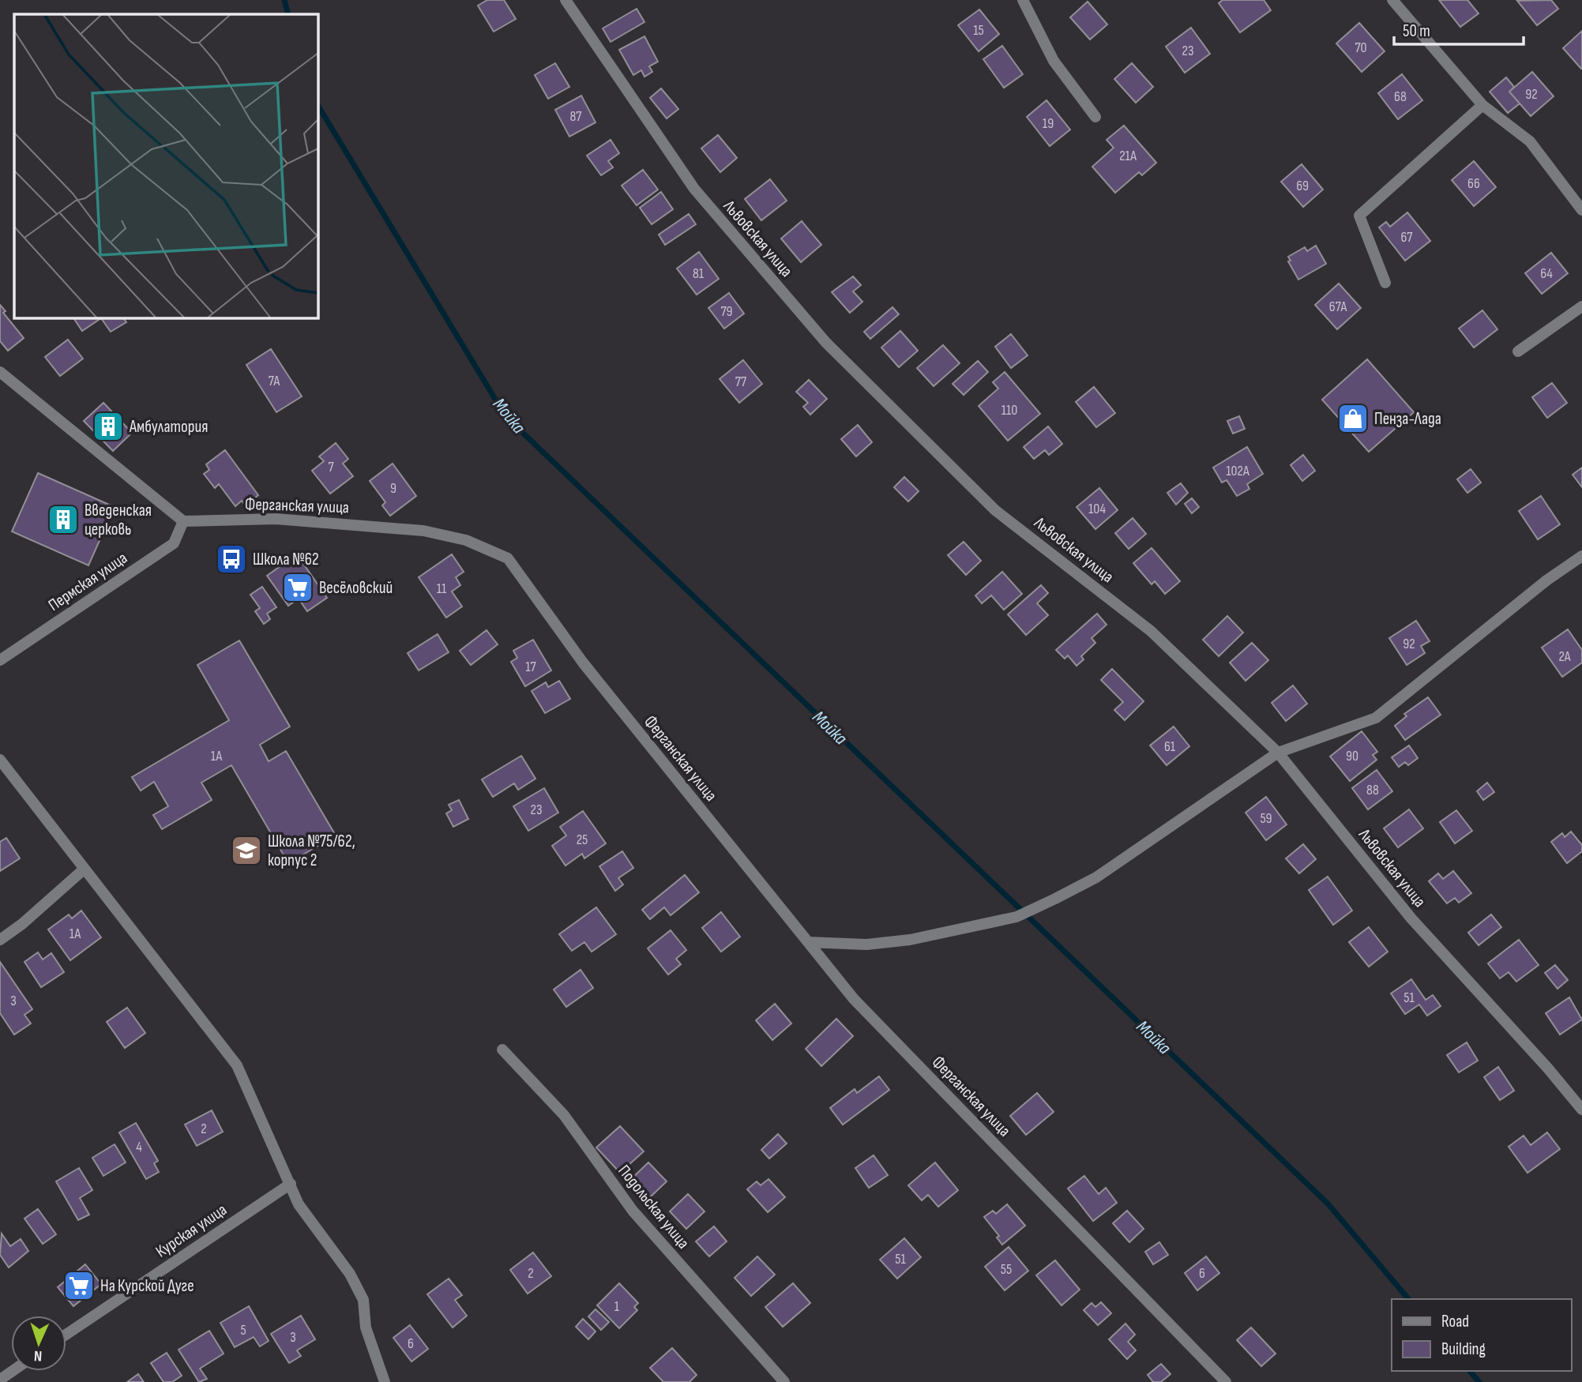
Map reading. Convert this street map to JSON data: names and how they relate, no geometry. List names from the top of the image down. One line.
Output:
{"streets":{"street":["Львовская улица","Ферганская улица","Пермская улица","Подольская улица","Курская улица"]},"crossings":[["Ферганская улица","Пермская улица"]],"water":["Мойка"],"places":{"shop":["Пенза-Лада"],"building":["Амбулатория","Введенская церковь"],"bus stop":["Школа №62"],"supermarket":["Весёловский","На Курской Дуге"],"school or university":["Школа №75/62, корпус 2"]},"house_numbers":["15","70","23","92","68","87","19","21А","66","69","67","81","64","67А","79","7А","77","110","7","102А","9","104","11","92","2А","17","61","1А","90","88","23","59","25","1А","51","3","2","4","51","55","2","6","1","5","3","6"],"legend":["Road","Building"],"scale_bar":"50 m","north":"bottom"}
